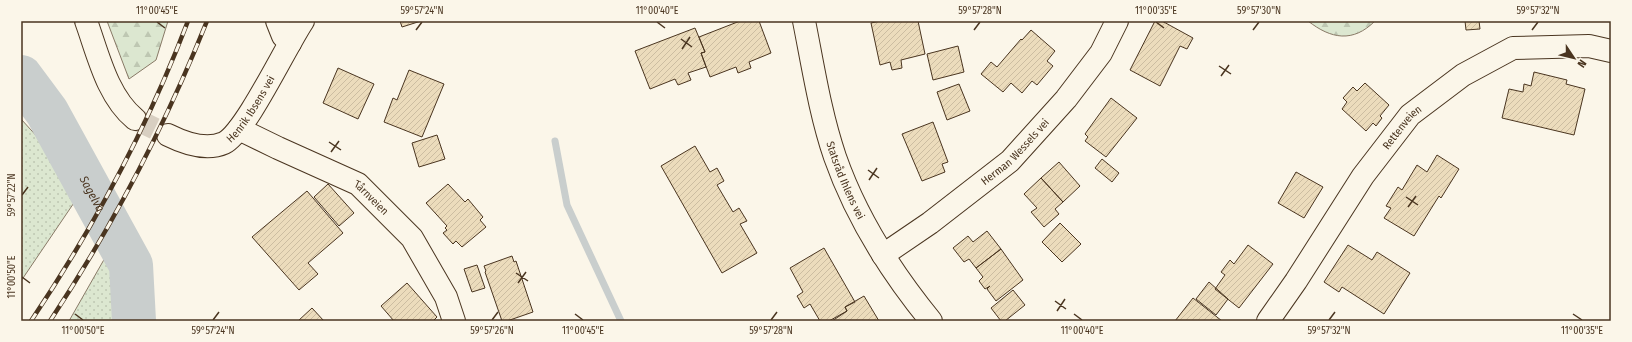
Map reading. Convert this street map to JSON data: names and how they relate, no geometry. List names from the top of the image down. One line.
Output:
{"streets":{"street":["Henrik Ibsens vei","Rettenveien","Herman Wessels vei","Statsråd Ihlens vei","Tårnveien"]},"crossings":[["Henrik Ibsens vei","Tårnveien"],["Herman Wessels vei","Statsråd Ihlens vei"]],"water":["Sagelva"],"north":"bottom right","coordinates":["11°00'45\"E","59°57'24\"N","11°00'40\"E","59°57'28\"N","11°00'35\"E","59°57'30\"N","59°57'32\"N","59°57'22\"N","11°00'50\"E","59°57'26\"N"]}
